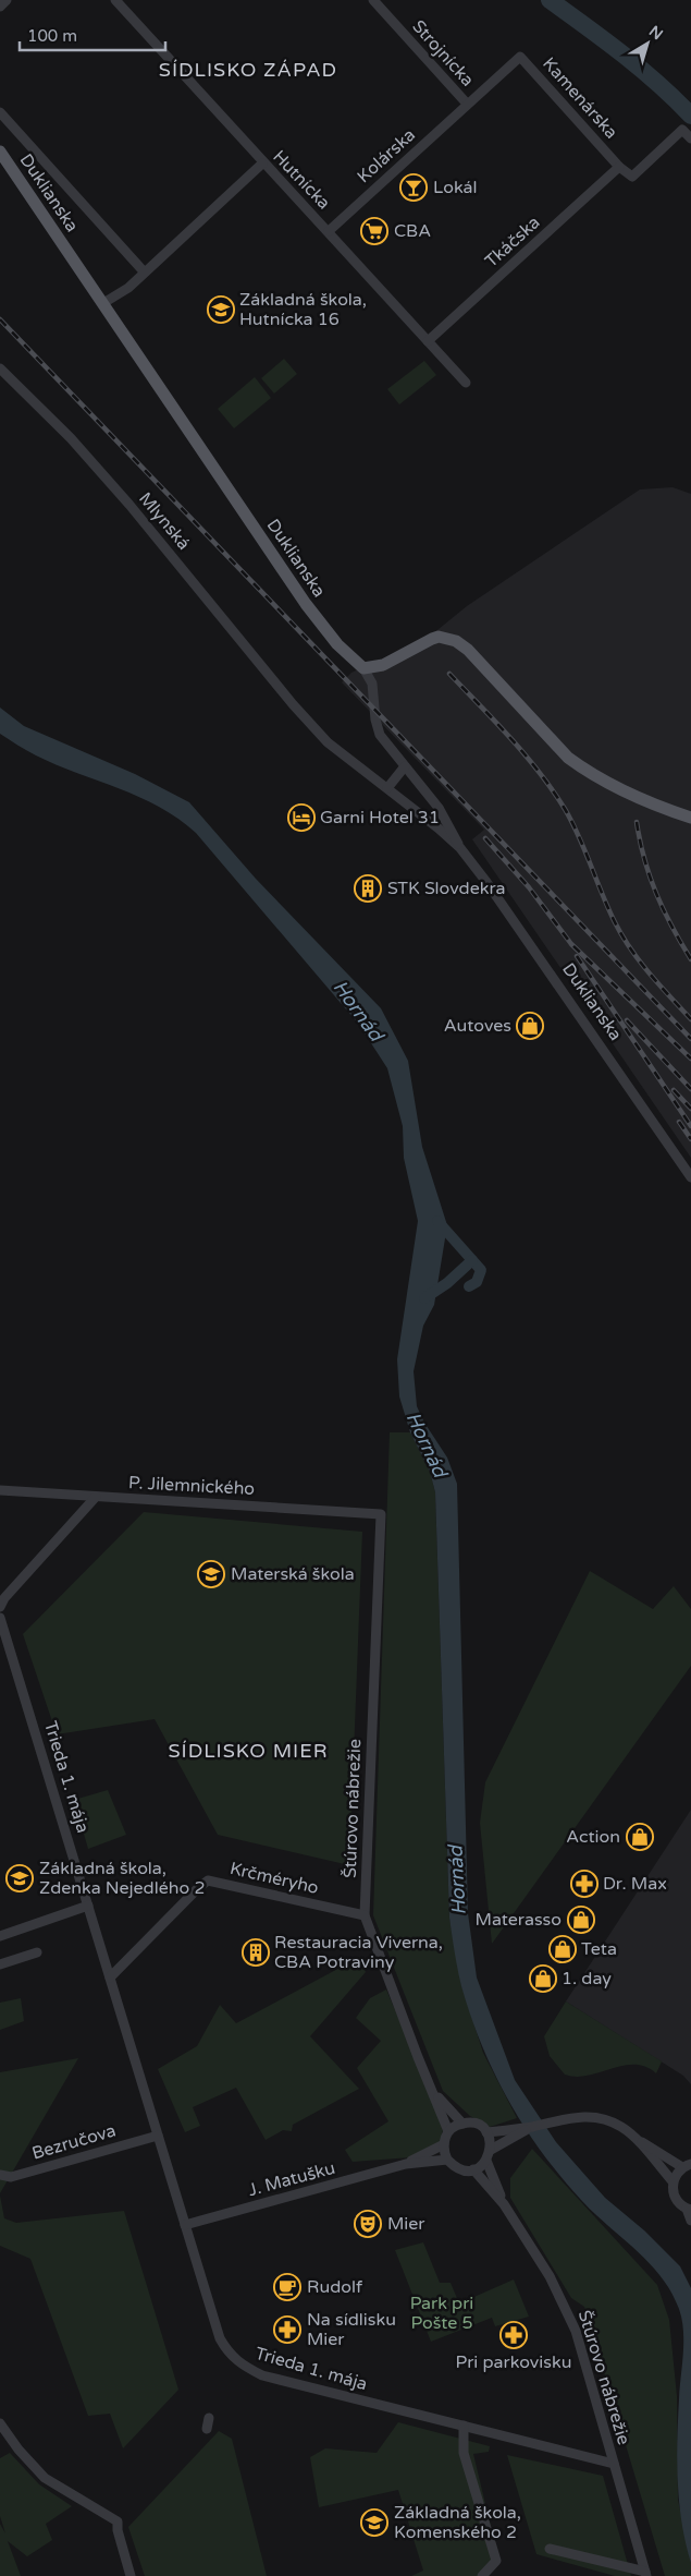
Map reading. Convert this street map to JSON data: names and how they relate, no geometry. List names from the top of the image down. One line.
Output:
{"streets":{"main road":["Duklianska"],"street":["Strojnícka","Kamenárska","Kolárska","Hutnícka","Tkáčska","Mlynská","P. Jilemnického","Trieda 1. mája","Štúrovo nábrežie","Krčméryho","Bezručova","J. Matušku"]},"crossings":[["Strojnícka","Kamenárska"],["Strojnícka","Kolárska"],["Kamenárska","Kolárska"],["Kamenárska","Tkáčska"],["Kolárska","Hutnícka"],["Hutnícka","Tkáčska"],["Duklianska","Mlynská"],["P. Jilemnického","Štúrovo nábrežie"],["Trieda 1. mája","Štúrovo nábrežie"],["Trieda 1. mája","Krčméryho"],["Trieda 1. mája","Bezručova"],["Trieda 1. mája","J. Matušku"],["Štúrovo nábrežie","Krčméryho"]],"districts":["SÍDLISKO ZÁPAD","SÍDLISKO MIER"],"water":["Hornád"],"parks":["Park pri Pošte 5"],"places":{"bar":["Lokál"],"supermarket":["CBA"],"school or university":["Základná škola, Hutnícka 16","Materská škola","Základná škola, Zdenka Nejedlého 2","Základná škola, Komenského 2"],"hotel":["Garni Hotel 31"],"building":["STK Slovdekra","Restauracia Viverna, CBA Potraviny"],"shop":["Autoves","Action","Materasso","Teta","1. day"],"pharmacy":["Dr. Max","Na sídlisku Mier","Pri parkovisku"],"theatre":["Mier"],"cafe":["Rudolf"]},"scale_bar":"100 m","north":"top right"}
